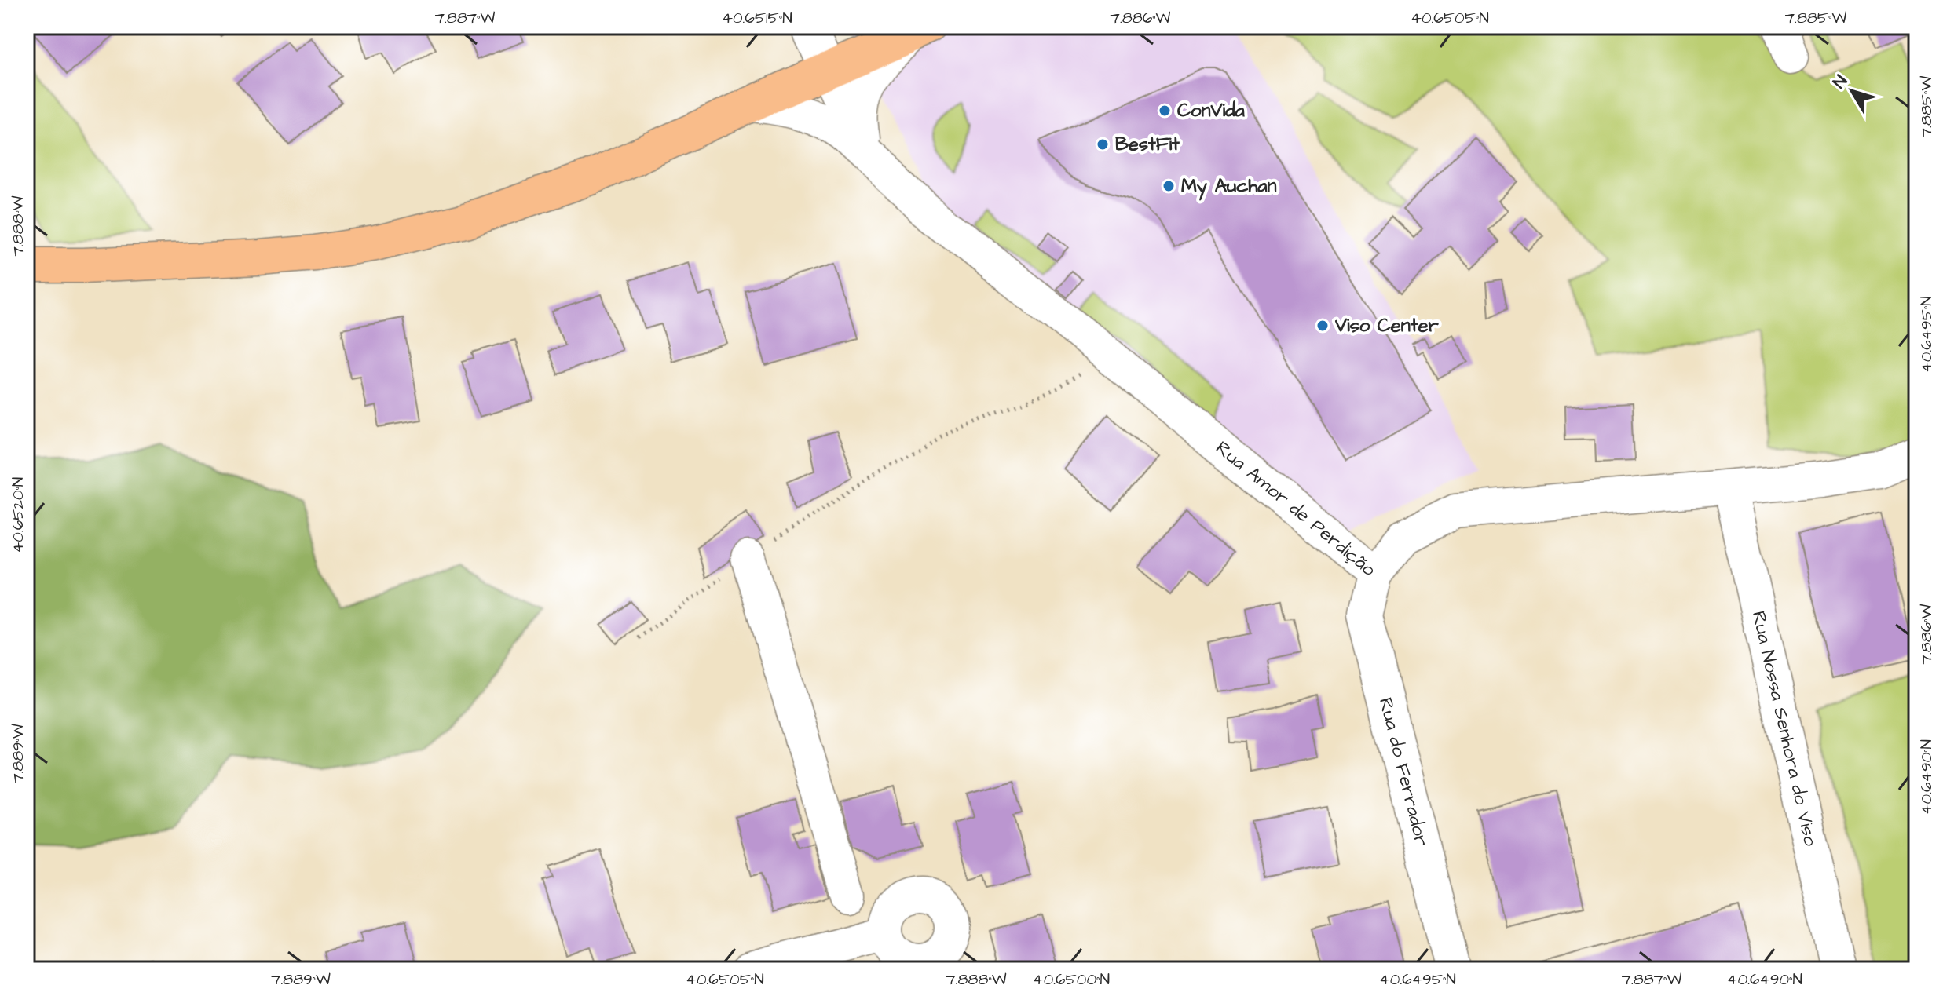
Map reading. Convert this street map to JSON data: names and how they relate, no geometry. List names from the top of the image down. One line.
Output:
{"streets":{"street":["Rua Amor de Perdição","Rua Nossa Senhora do Viso","Rua do Ferrador"]},"crossings":[["Rua Amor de Perdição","Rua Nossa Senhora do Viso"],["Rua Amor de Perdição","Rua do Ferrador"]],"places":["ConVida","BestFit","My Auchan","Viso Center"],"north":"top left","coordinates":["7.887°W","40.6515°N","7.886°W","40.6505°N","7.885°W","7.888°W","40.6495°N","40.6520°N","7.889°W","40.6490°N","40.6500°N"]}
